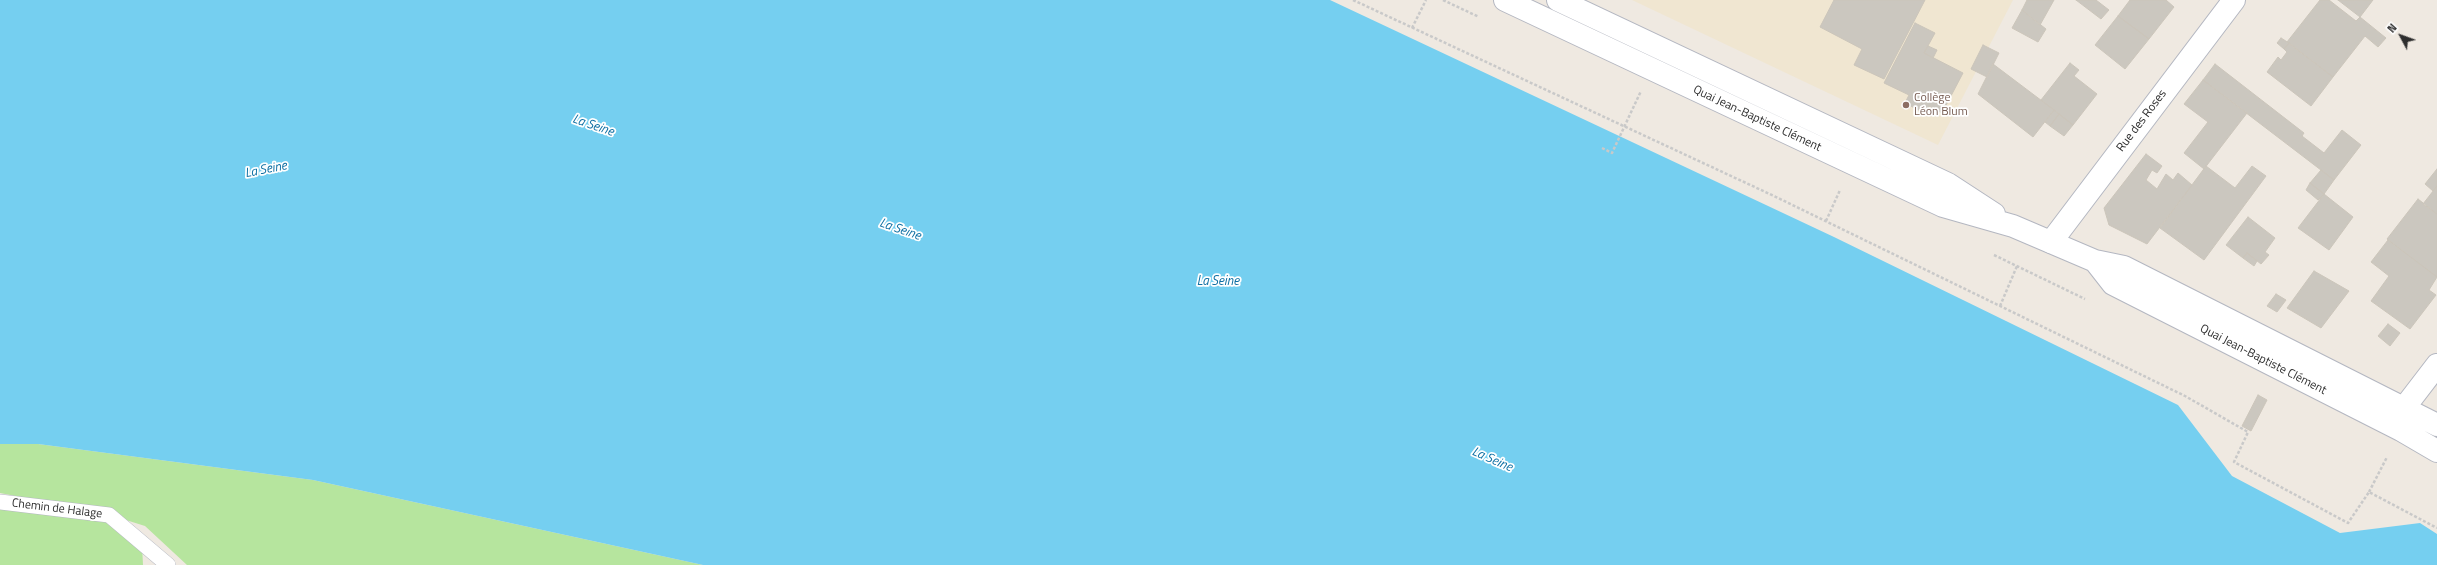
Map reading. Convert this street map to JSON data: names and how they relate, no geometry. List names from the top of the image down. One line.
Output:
{"streets":{"main road":["Quai Jean-Baptiste Clément","Rue des Roses"],"lane":["Chemin de Halage"]},"crossings":[["Quai Jean-Baptiste Clément","Rue des Roses"]],"water":["La Seine"],"places":["Collège Léon Blum"],"north":"top left"}
